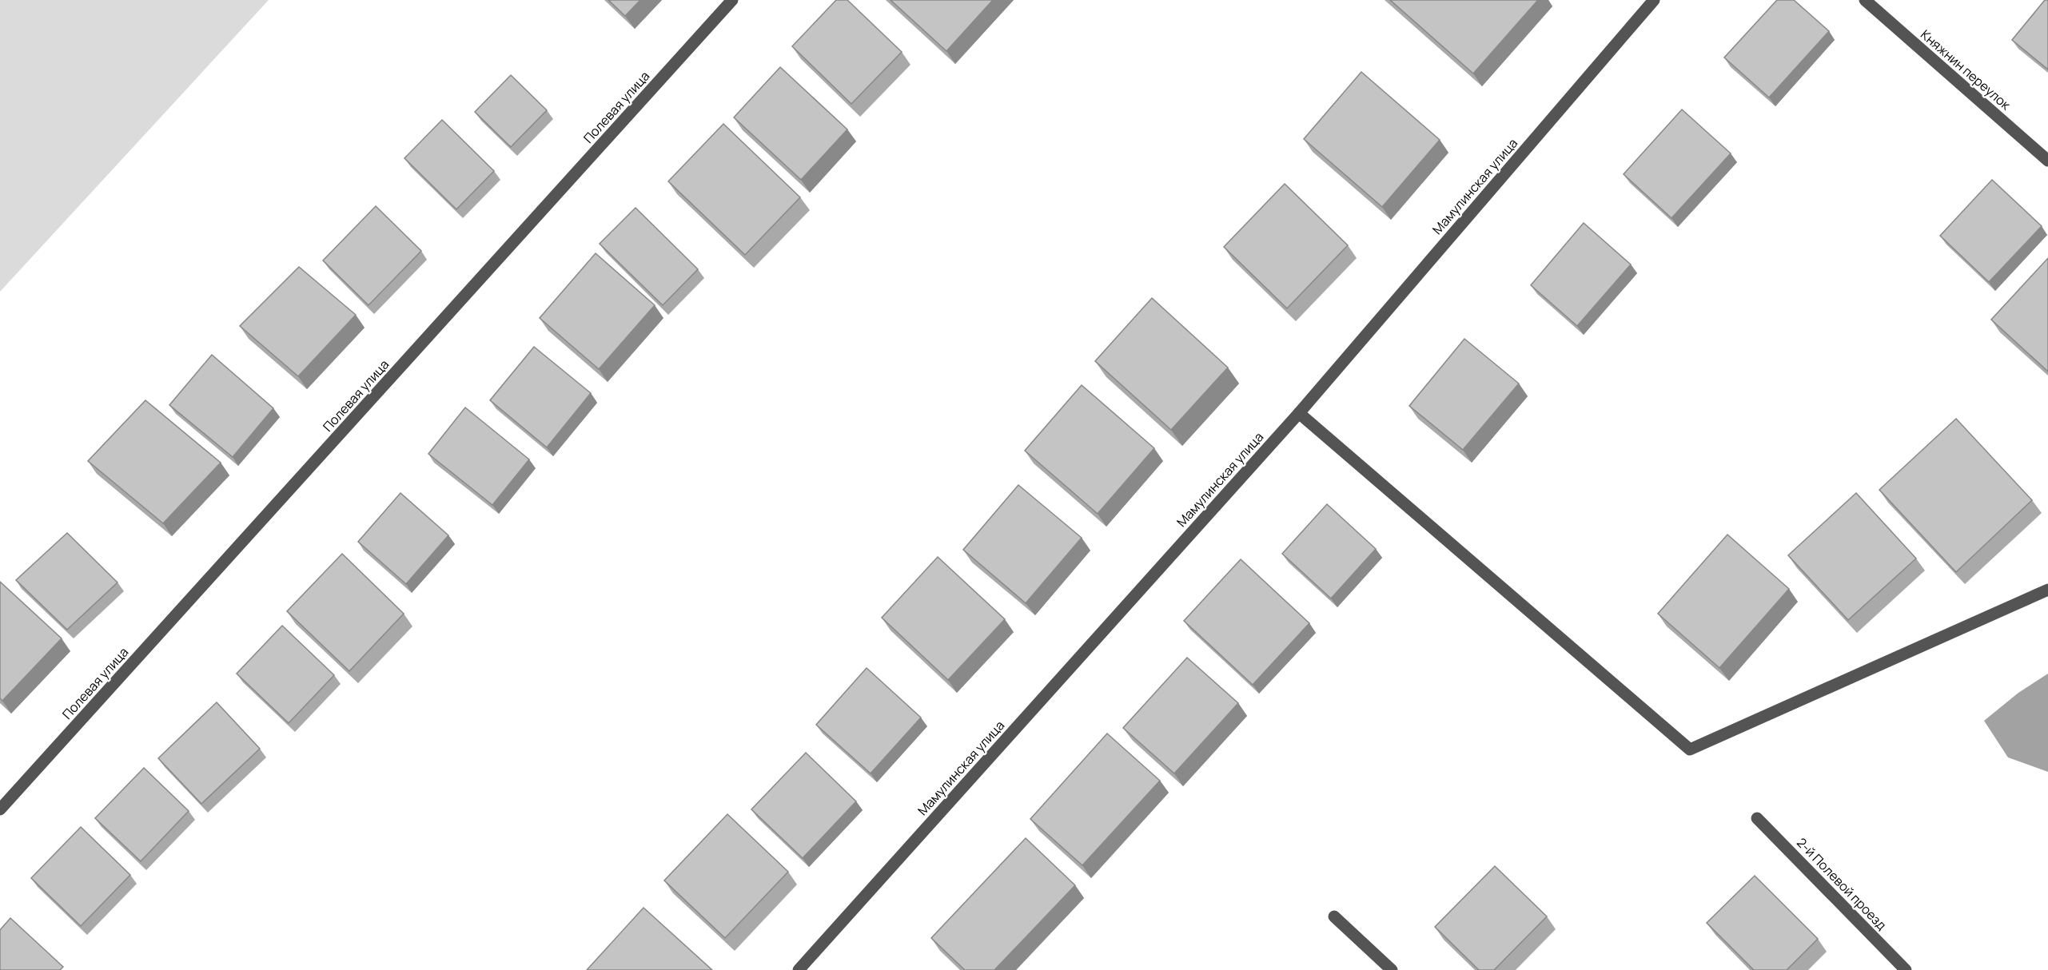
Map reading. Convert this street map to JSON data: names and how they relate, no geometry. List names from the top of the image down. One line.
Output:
{"streets":{"street":["Княжнин переулок","Полевая улица","Мамулинская улица","2-й Полевой проезд"]}}
